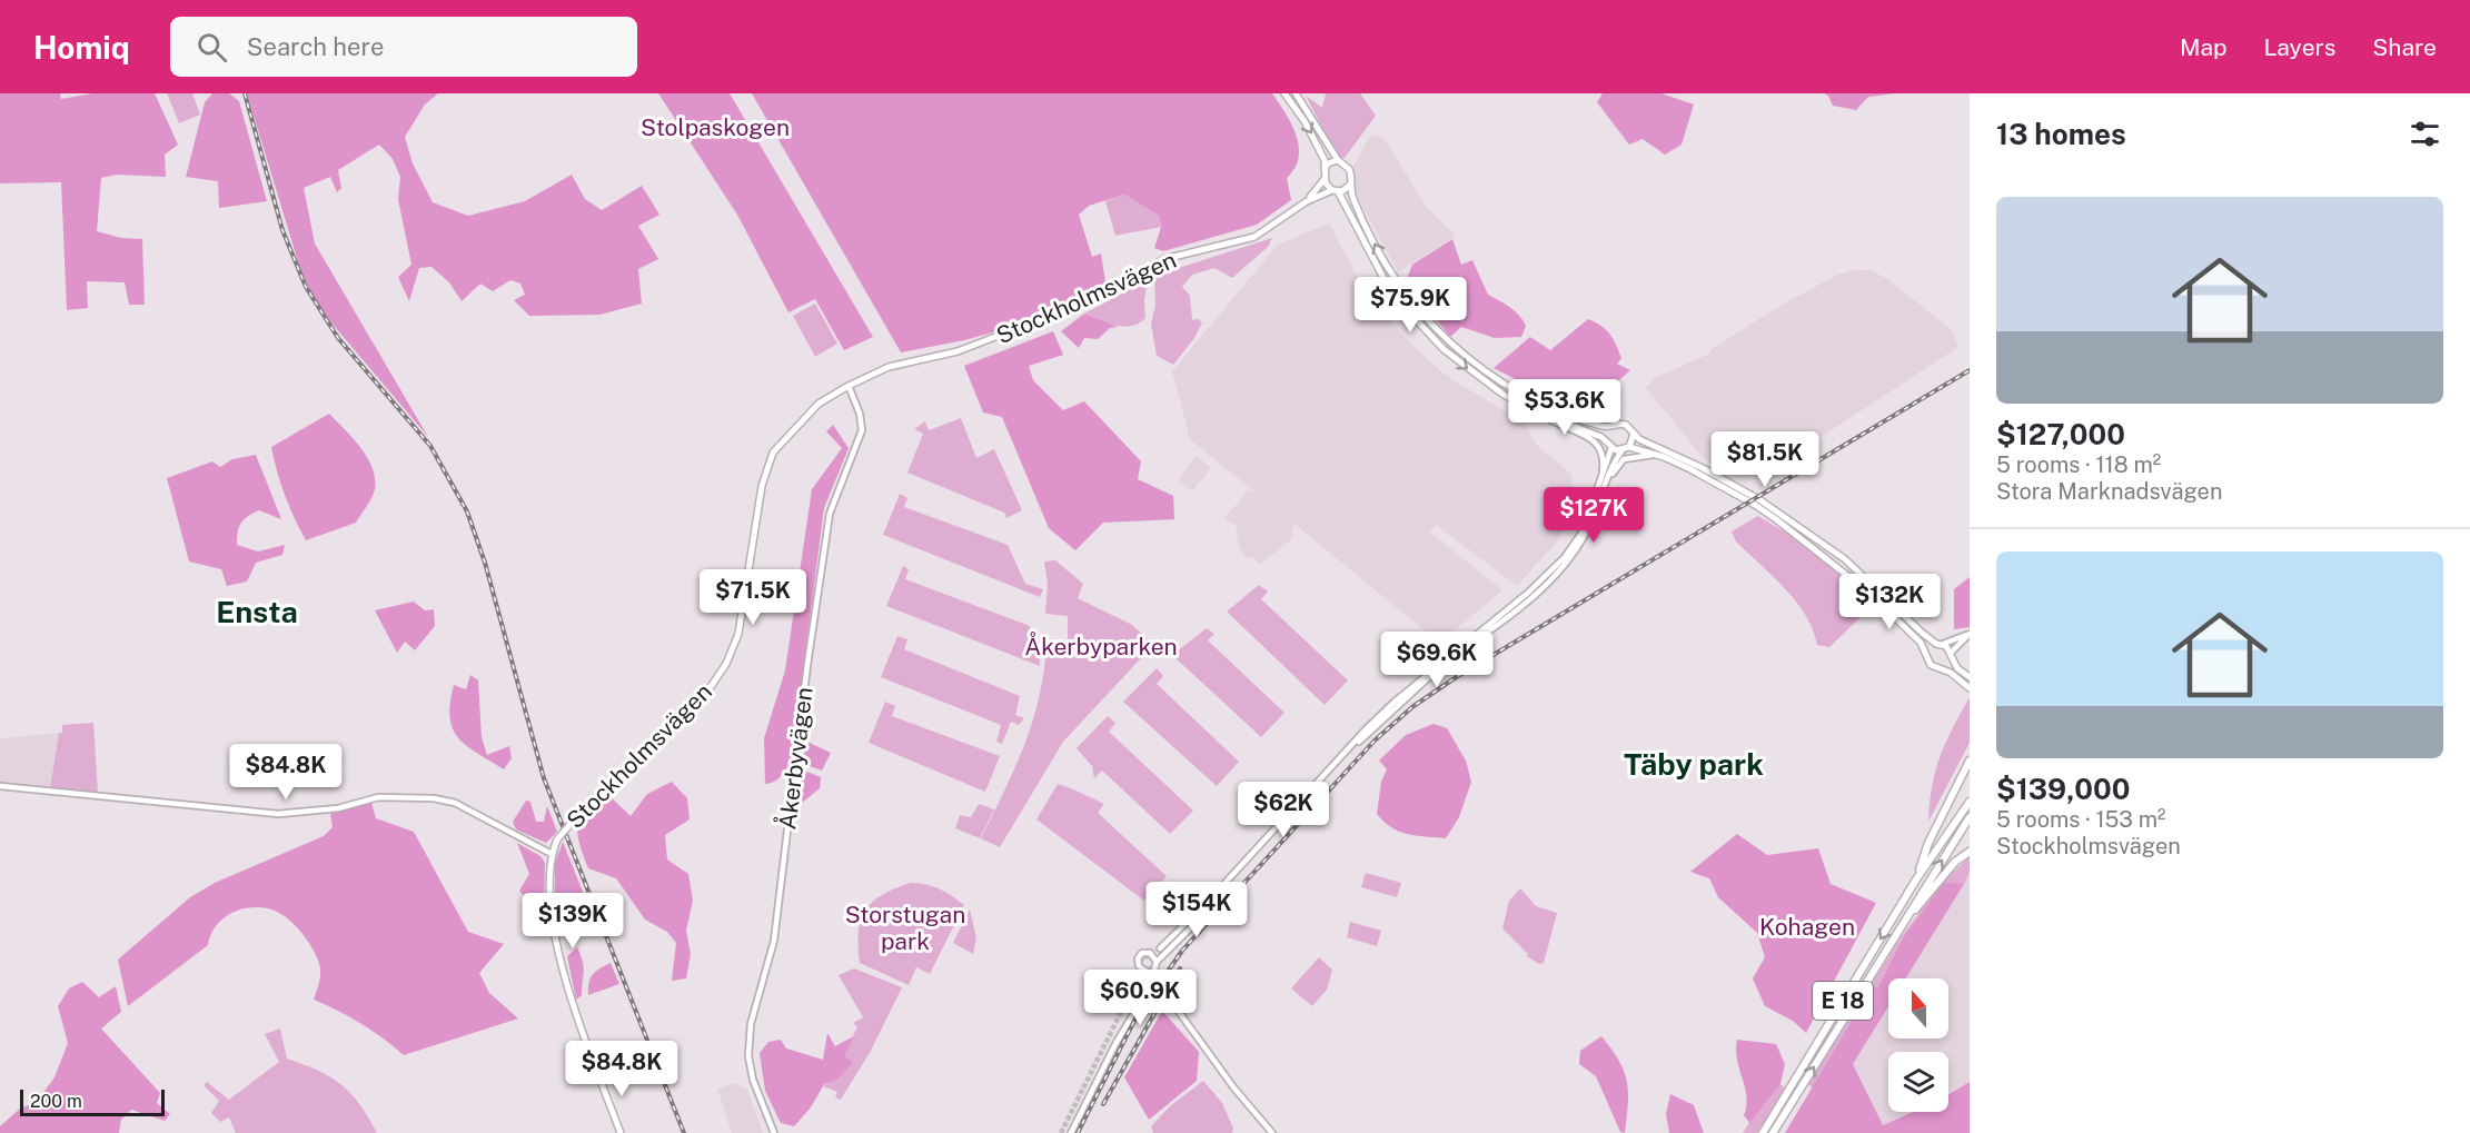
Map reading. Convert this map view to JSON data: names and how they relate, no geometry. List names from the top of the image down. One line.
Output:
{"streets":{"highway":["E 18"],"main road":["Stockholmsvägen"],"street":["Åkerbyvägen"]},"crossings":[["Stockholmsvägen","Åkerbyvägen"]],"districts":["Ensta","Täby park"],"parks":["Stolpaskogen","Åkerbyparken","Storstugan park","Kohagen"],"scale_bar":"200 m","north":"top","page":{"header":"Homiq","search":"Search here","nav":["Map","Layers","Share"],"heading":"13 homes","list":[{"name":"$127,000","note":"5 rooms · 118 m² · Stora Marknadsvägen"},{"name":"$139,000","note":"5 rooms · 153 m² · Stockholmsvägen"}],"price":["$75.9K","$53.6K","$81.5K","$127K","$71.5K","$132K","$69.6K","$84.8K","$62K","$154K","$139K","$60.9K","$84.8K"],"scale":"200 m"}}
